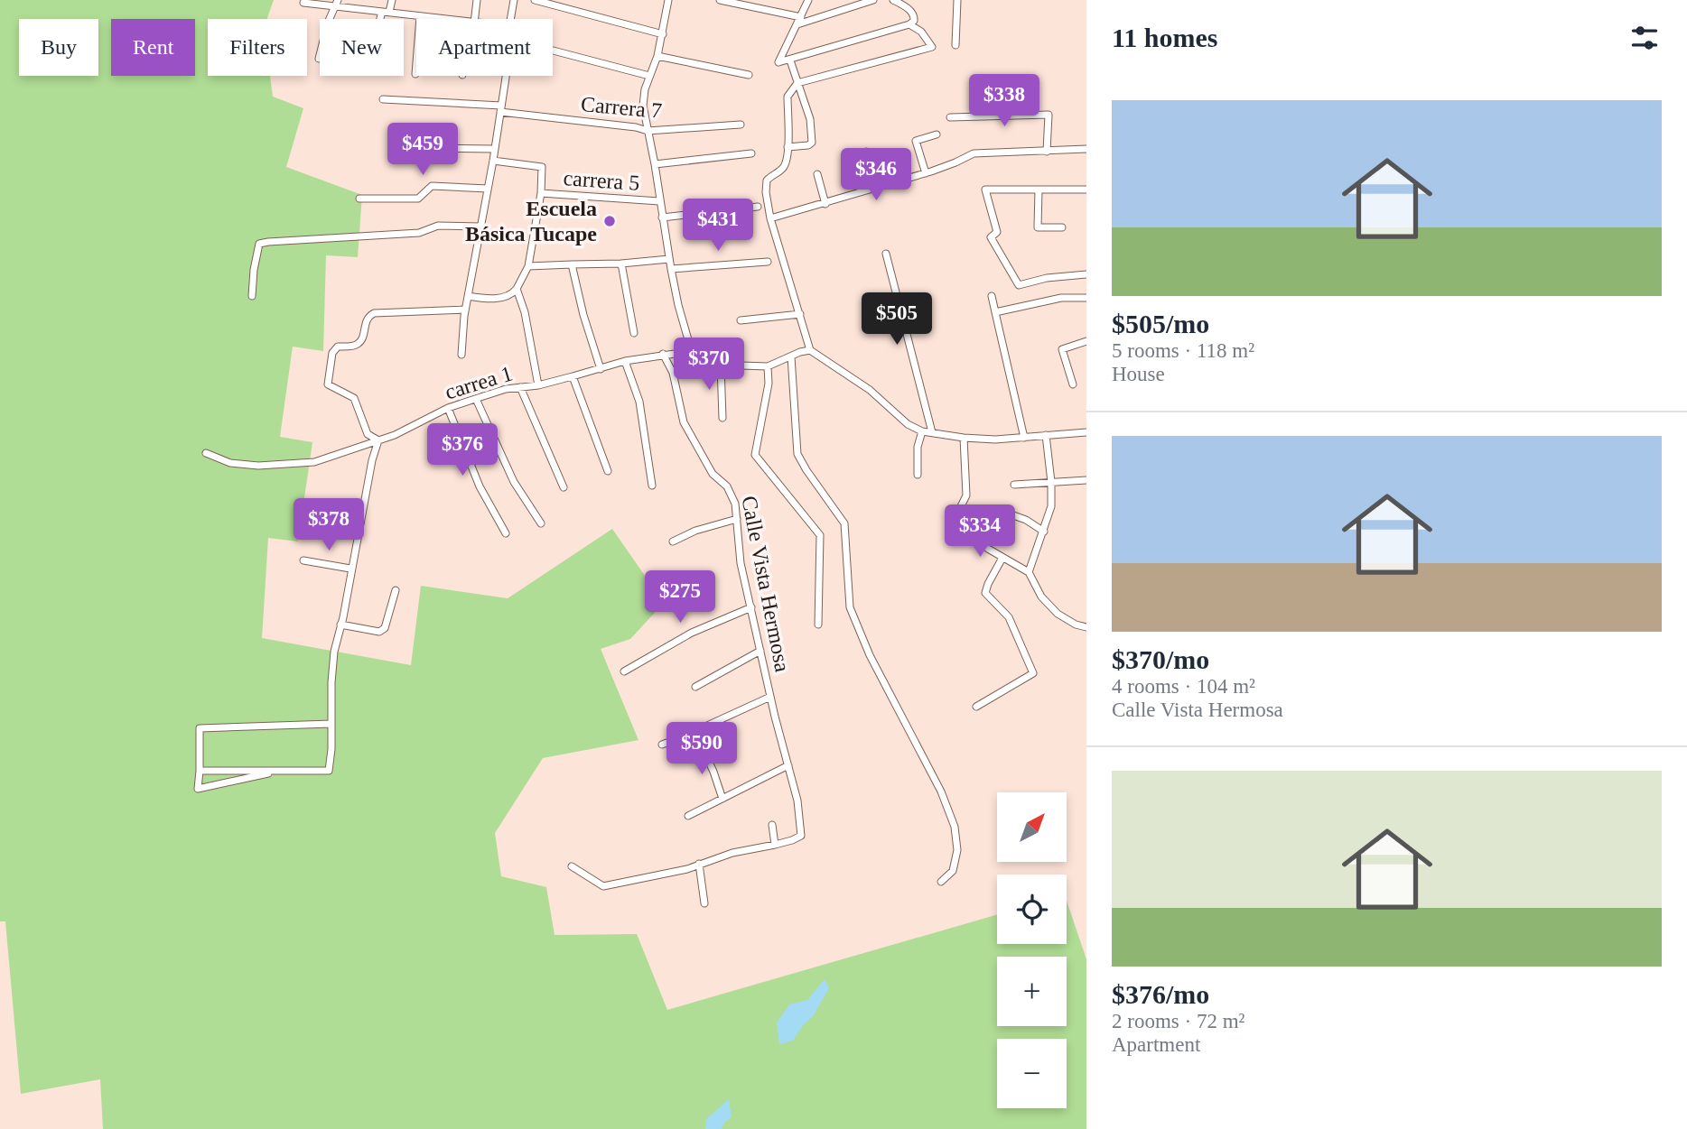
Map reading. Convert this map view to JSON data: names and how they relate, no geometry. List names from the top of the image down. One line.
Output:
{"streets":{"street":["Carrera 7","carrera 5","carrea 1","Calle Vista Hermosa"]},"crossings":[["carrea 1","Calle Vista Hermosa"]],"places":["Escuela Básica Tucape"],"north":"top right","page":{"heading":"11 homes","chip":["Buy","Rent","Filters","New","Apartment"],"price":["$338","$459","$346","$431","$505","$370","$376","$378","$334","$275","$590"],"list":[{"name":"$505/mo","note":"5 rooms · 118 m² · House"},{"name":"$370/mo","note":"4 rooms · 104 m² · Calle Vista Hermosa"},{"name":"$376/mo","note":"2 rooms · 72 m² · Apartment"}],"map_buttons":["+","−"]}}
